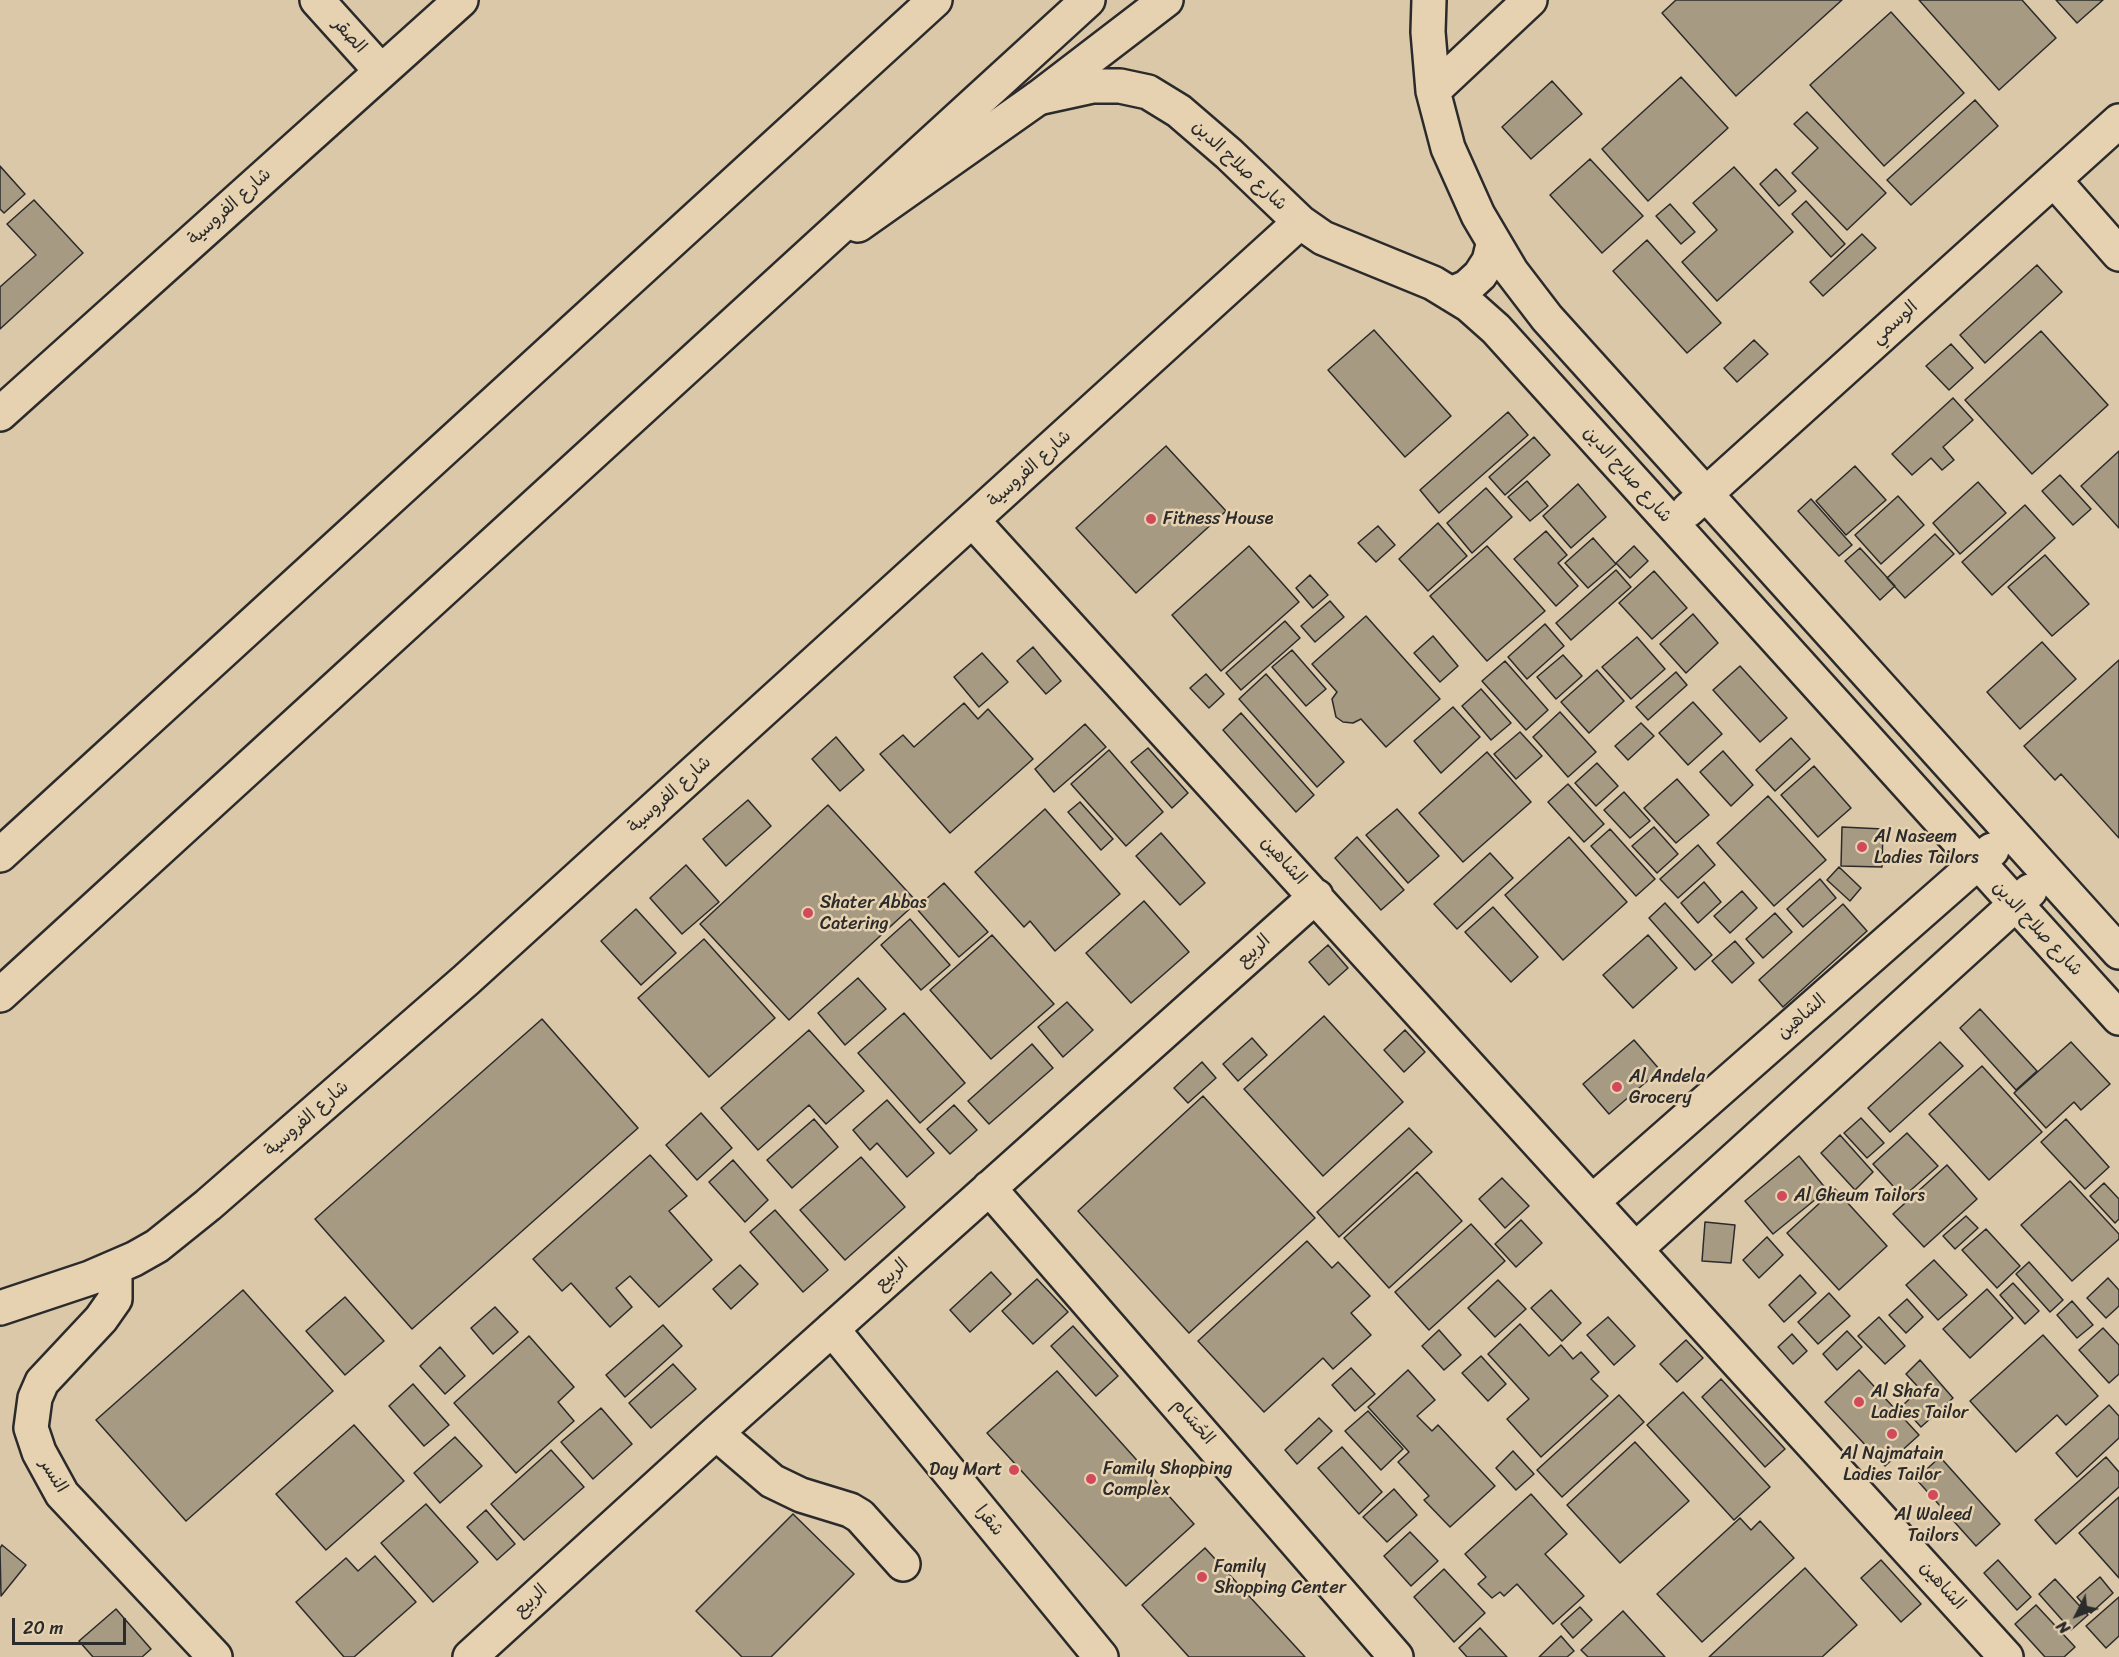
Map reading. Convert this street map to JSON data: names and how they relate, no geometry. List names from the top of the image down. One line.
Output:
{"streets":{"main road":["الصقر","شارع صلاح الدين","شارع الفروسية","الوسمي","الشاهين","الربيع","الحُسَام","النسر","شقرا"]},"crossings":[["الصقر","شارع الفروسية"],["شارع صلاح الدين","شارع الفروسية"],["شارع صلاح الدين","الوسمي"],["شارع صلاح الدين","الشاهين"],["شارع الفروسية","الشاهين"],["شارع الفروسية","النسر"],["الشاهين","الربيع"],["الربيع","الحُسَام"],["الربيع","شقرا"]],"places":["Fitness House","Al Naseem Ladies Tailors","Shater Abbas Catering","Al Andela Grocery","Al Gheum Tailors","Al Shafa Ladies Tailor","Al Najmatain Ladies Tailor","Day Mart","Family Shopping Complex","Al Waleed Tailors","Family Shopping Center"],"scale_bar":"20 m","north":"bottom left"}
